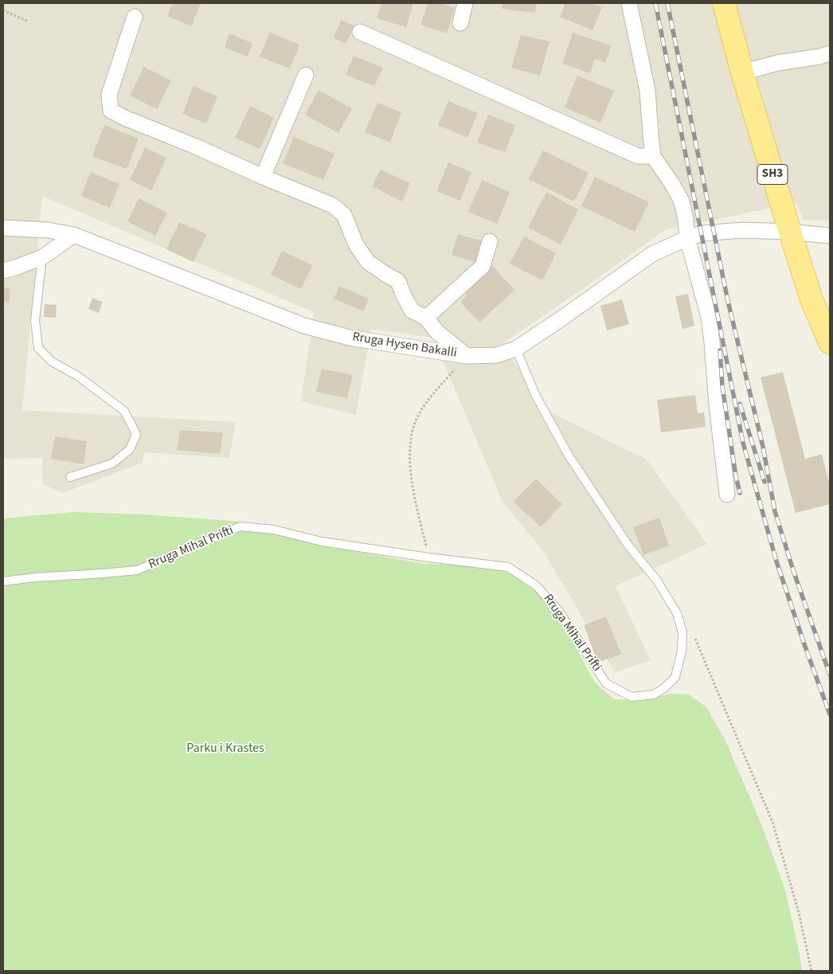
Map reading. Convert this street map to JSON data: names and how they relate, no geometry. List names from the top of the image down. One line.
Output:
{"streets":{"main road":["SH3"],"street":["Rruga Hysen Bakalli"],"lane":["Rruga Mihal Prifti"]},"crossings":[["SH3","Rruga Hysen Bakalli"],["Rruga Hysen Bakalli","Rruga Mihal Prifti"]],"parks":["Parku i Krastes"]}
